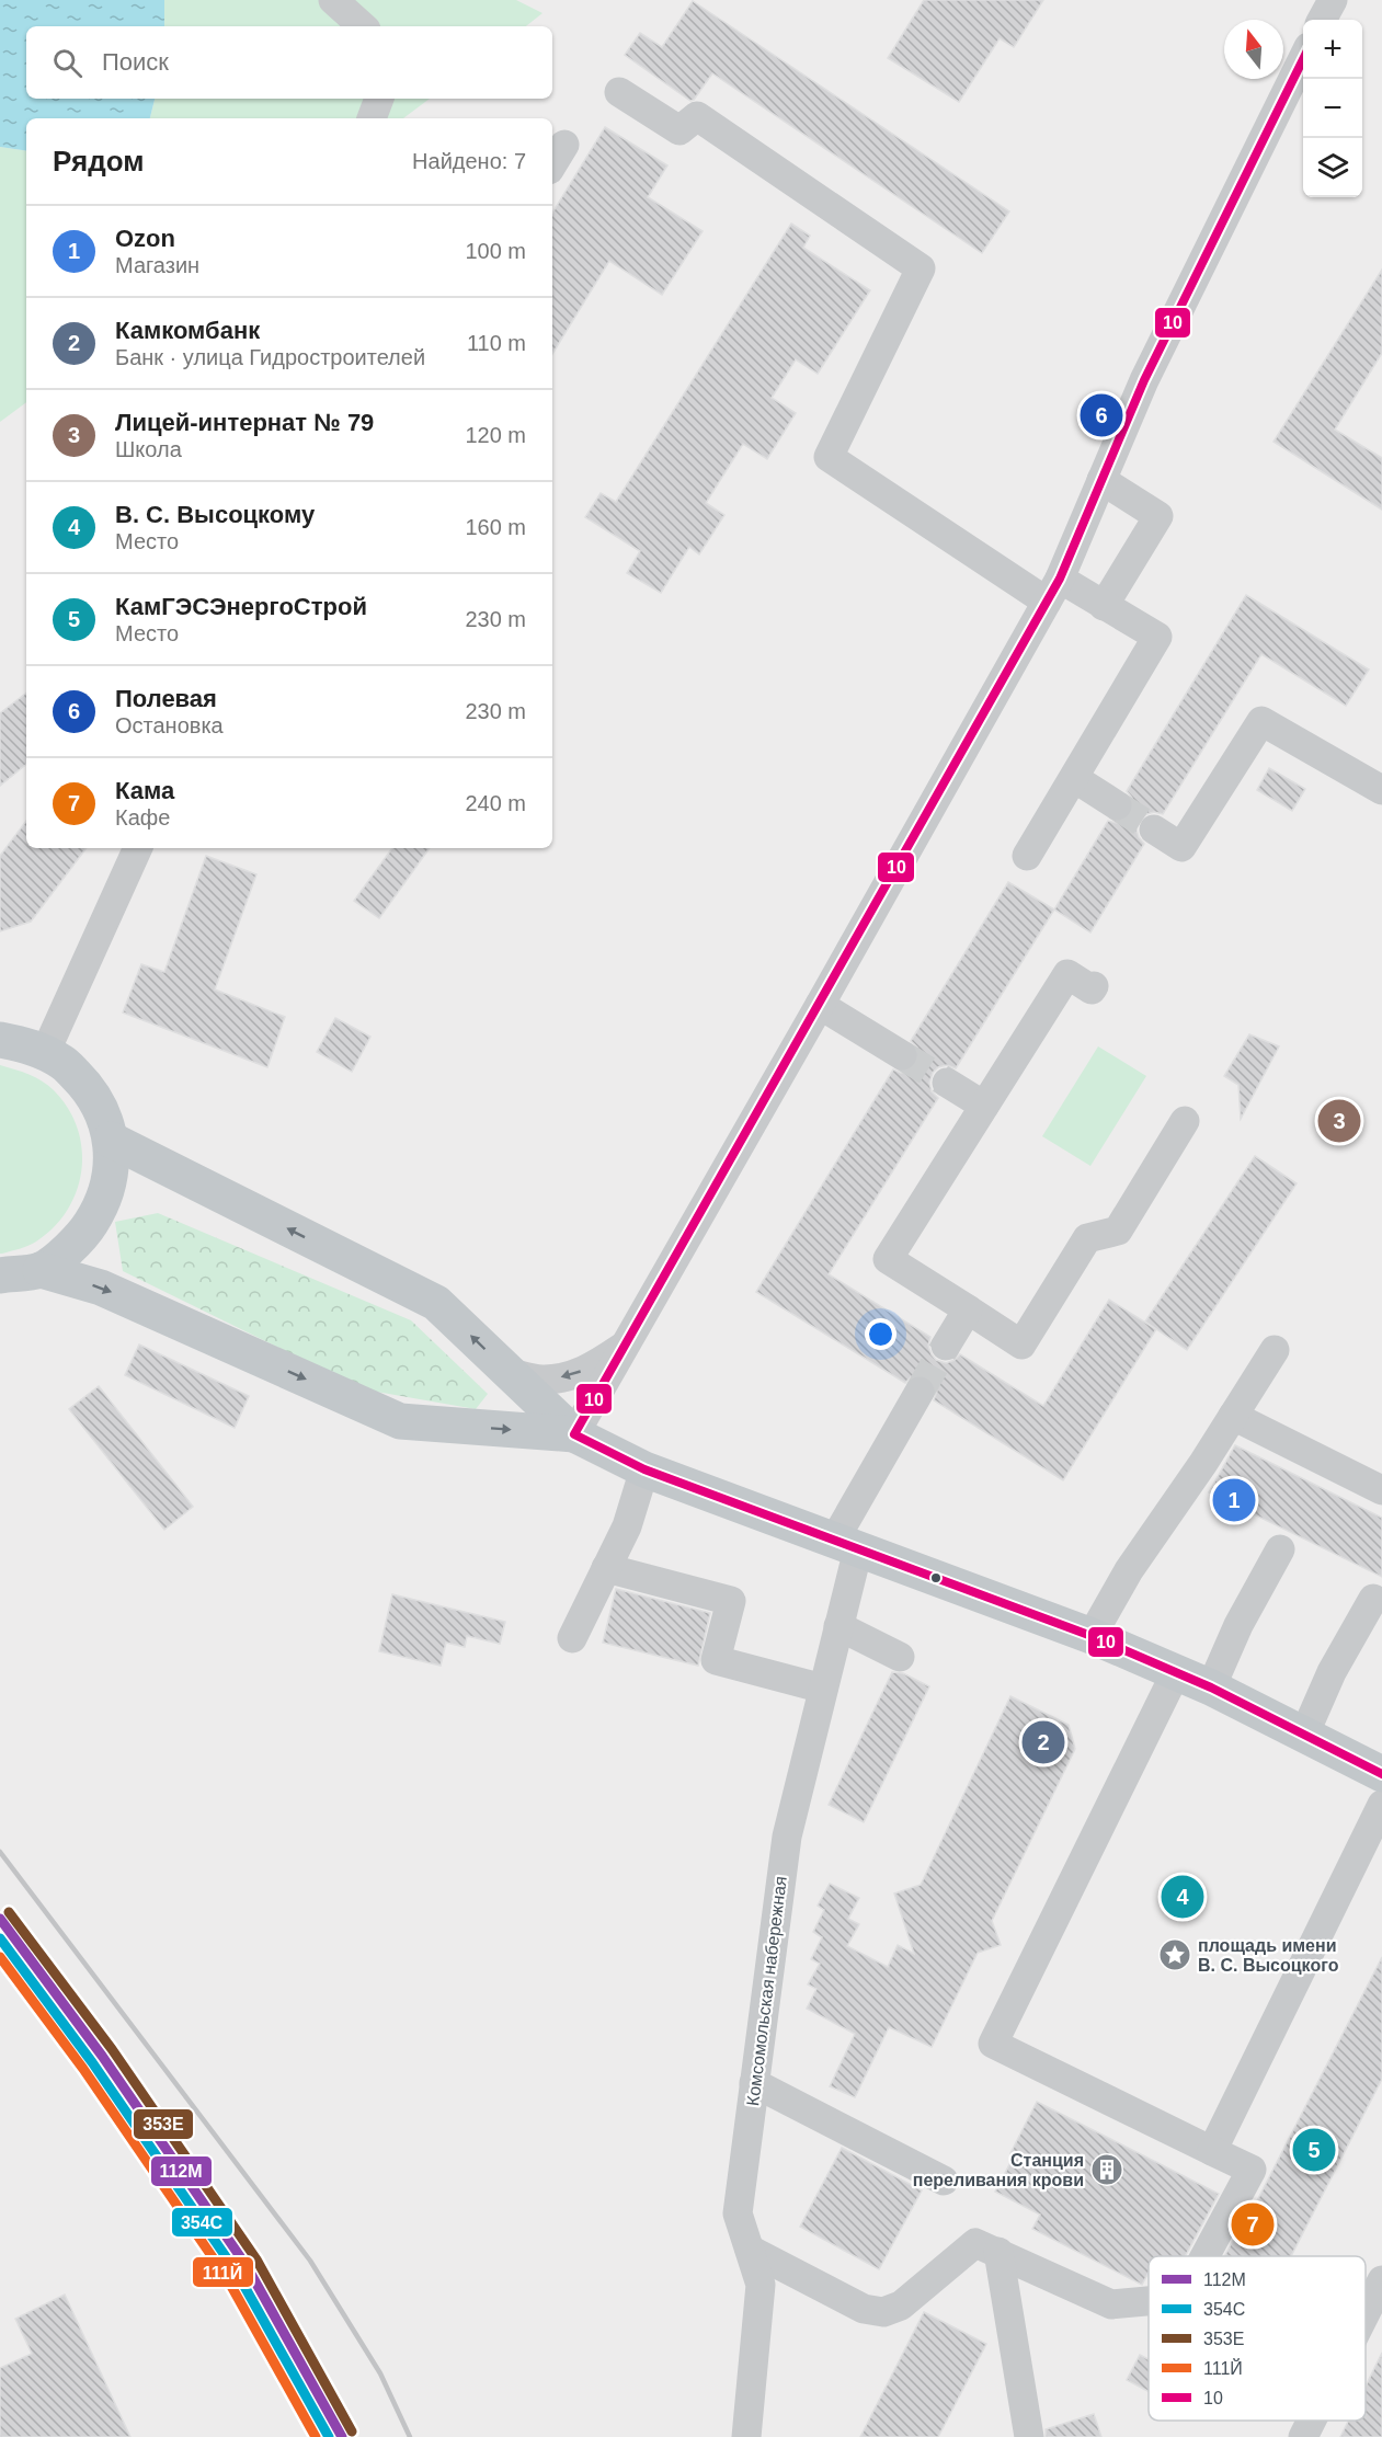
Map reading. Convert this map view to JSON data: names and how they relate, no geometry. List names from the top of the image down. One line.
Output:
{"streets":{"street":["Комсомольская набережная"]},"places":{"place":["площадь имени В. С. Высоцкого"],"building":["Станция переливания крови"]},"lines":["transit line 10","transit line 353Е","transit line 112М","transit line 354С","transit line 111Й"],"legend":["112М","354С","353Е","111Й","10"],"north":"top","page":{"map_buttons":["+","−"],"search":"Поиск","heading":["Рядом","Найдено: 7"],"list":[{"mark":"1","name":"Ozon","note":"Магазин","value":"100 m"},{"mark":"2","name":"Камкомбанк","note":"Банк · улица Гидростроителей","value":"110 m"},{"mark":"3","name":"Лицей-интернат № 79","note":"Школа","value":"120 m"},{"mark":"4","name":"В. С. Высоцкому","note":"Место","value":"160 m"},{"mark":"5","name":"КамГЭСЭнергоСтрой","note":"Место","value":"230 m"},{"mark":"6","name":"Полевая","note":"Остановка","value":"230 m"},{"mark":"7","name":"Кама","note":"Кафе","value":"240 m"}],"pins":["6","3","1","2","4","5","7"]}}
